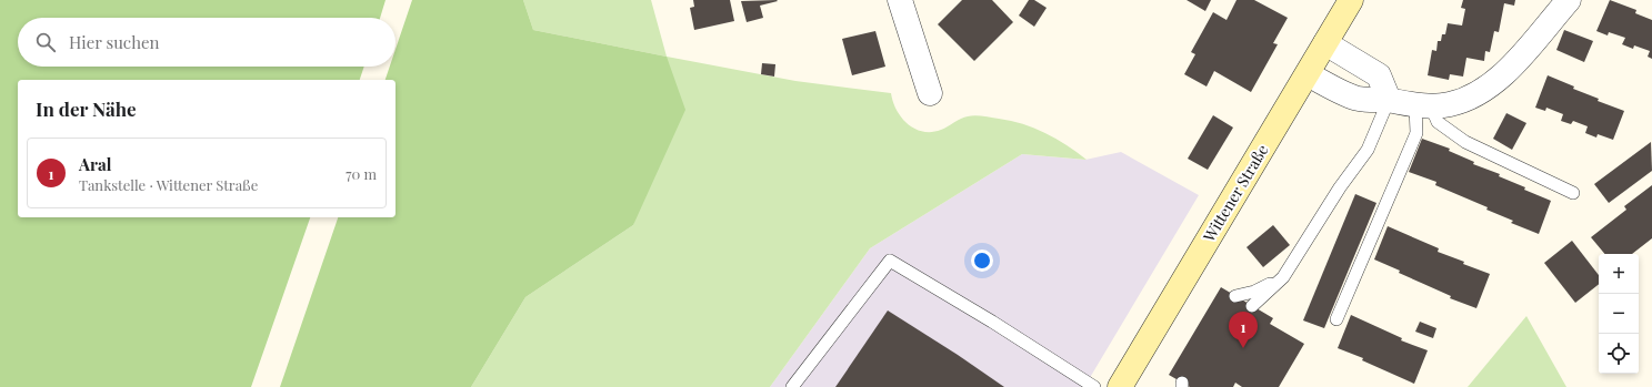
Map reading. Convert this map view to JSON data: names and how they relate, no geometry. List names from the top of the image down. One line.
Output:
{"streets":{"main road":["Wittener Straße"]},"page":{"search":"Hier suchen","heading":"In der Nähe","list":[{"mark":"1","name":"Aral","note":"Tankstelle · Wittener Straße","value":"70 m"}],"map_buttons":["+","−"],"pins":"1"}}
